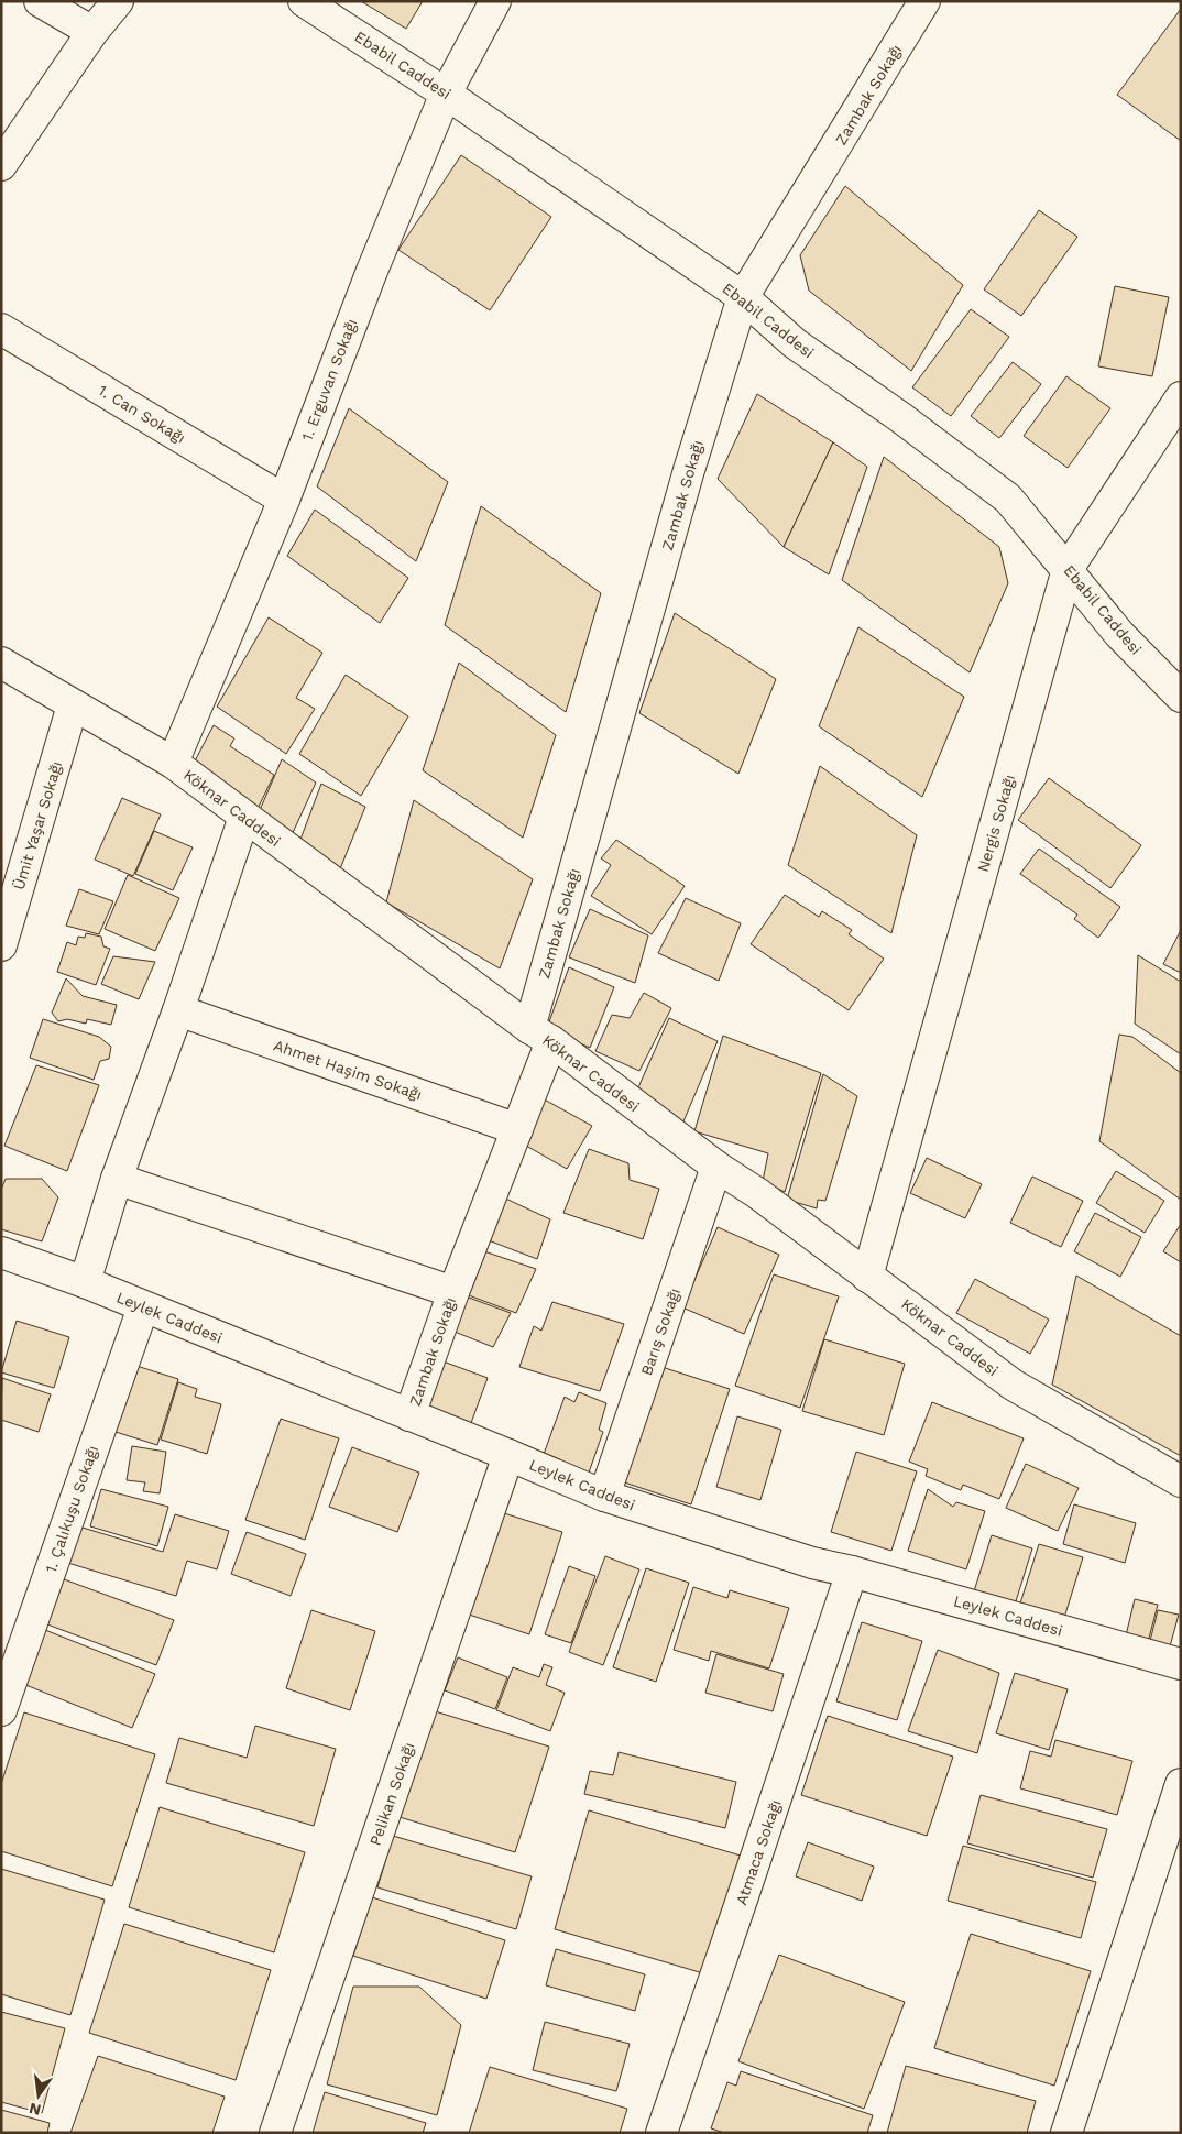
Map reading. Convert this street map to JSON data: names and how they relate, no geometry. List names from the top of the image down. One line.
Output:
{"streets":{"street":["Ebabil Caddesi","Zambak Sokağı","1. Erguvan Sokağı","1. Can Sokağı","Köknar Caddesi","Nergis Sokağı","Ümit Yaşar Sokağı","Ahmet Haşim Sokağı","Leylek Caddesi","Barış Sokağı","1. Çalıkuşu Sokağı","Pelikan Sokağı","Atmaca Sokağı"]},"crossings":[["Ebabil Caddesi","Zambak Sokağı"],["Ebabil Caddesi","1. Erguvan Sokağı"],["Ebabil Caddesi","Nergis Sokağı"],["Zambak Sokağı","Köknar Caddesi"],["Zambak Sokağı","Ahmet Haşim Sokağı"],["Zambak Sokağı","Leylek Caddesi"],["1. Erguvan Sokağı","1. Can Sokağı"],["1. Erguvan Sokağı","Köknar Caddesi"],["Köknar Caddesi","Nergis Sokağı"],["Köknar Caddesi","Ümit Yaşar Sokağı"],["Köknar Caddesi","Barış Sokağı"],["Leylek Caddesi","Barış Sokağı"],["Leylek Caddesi","1. Çalıkuşu Sokağı"],["Leylek Caddesi","Pelikan Sokağı"],["Leylek Caddesi","Atmaca Sokağı"]],"north":"bottom"}
